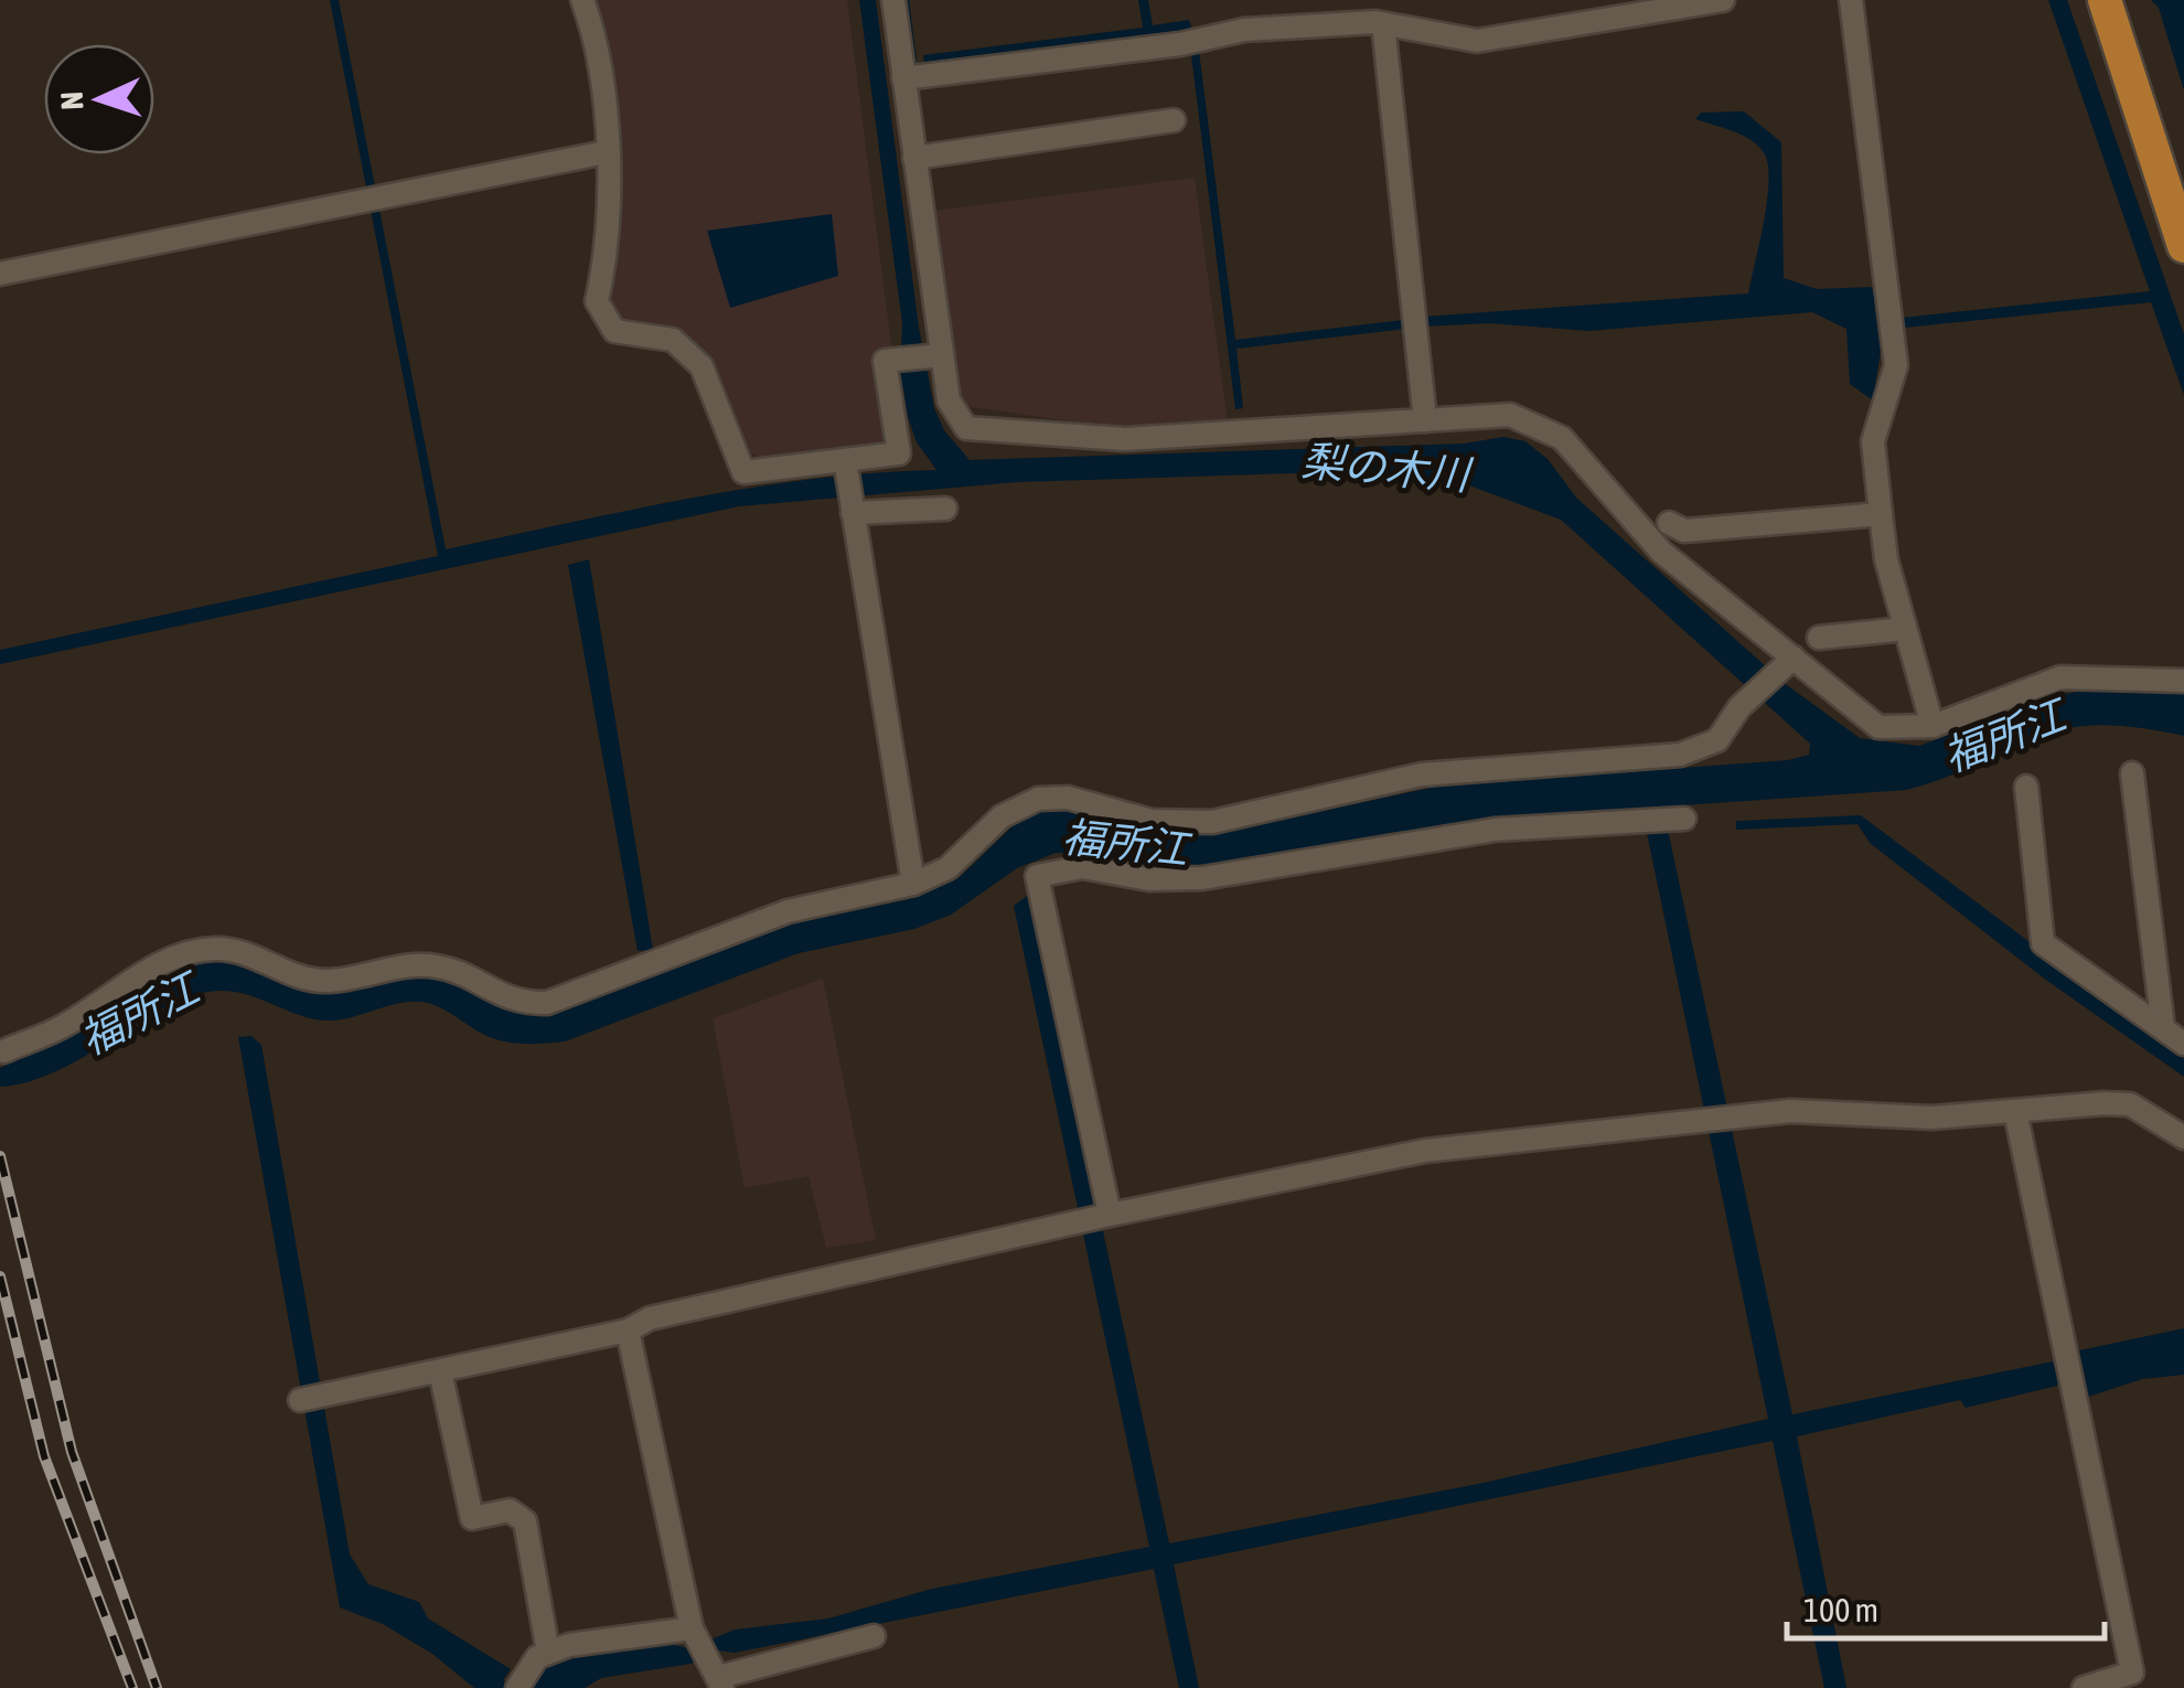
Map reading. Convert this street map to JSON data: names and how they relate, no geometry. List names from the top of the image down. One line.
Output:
{"water":["梨の木川","福所江"],"scale_bar":"100 m","north":"left"}
